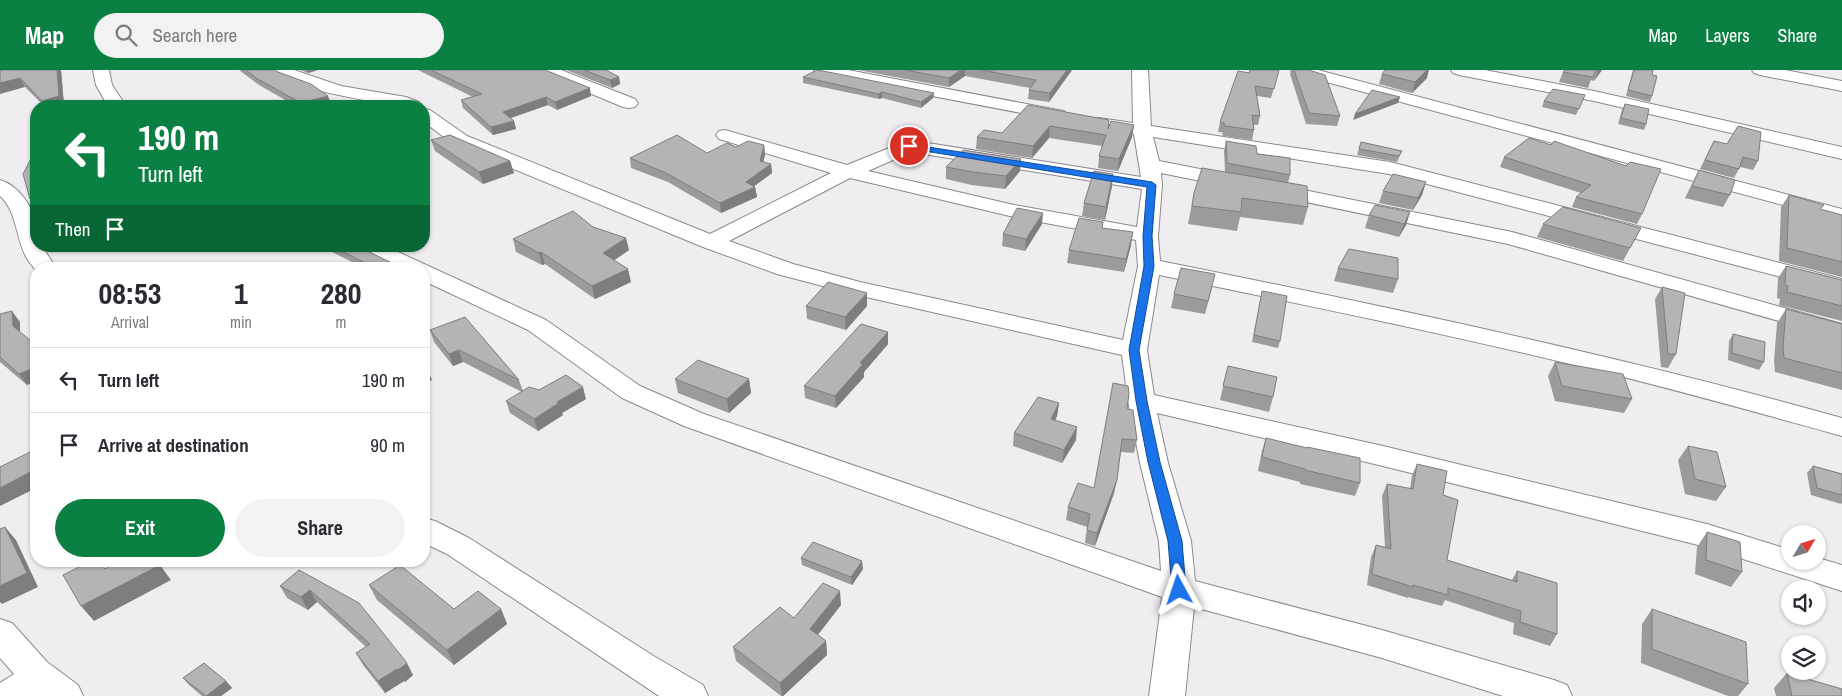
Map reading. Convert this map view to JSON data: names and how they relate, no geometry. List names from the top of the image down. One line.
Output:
{"north":"top right","page":{"header":"Map","search":"Search here","nav":["Map","Layers","Share"],"turn":["190 m","Turn left"],"then":"Then","eta":["08:53","Arrival","1","min","280","m"],"list":[{"name":"Turn left","value":"190 m"},{"name":"Arrive at destination","value":"90 m"}],"buttons":["Exit","Share"]}}
